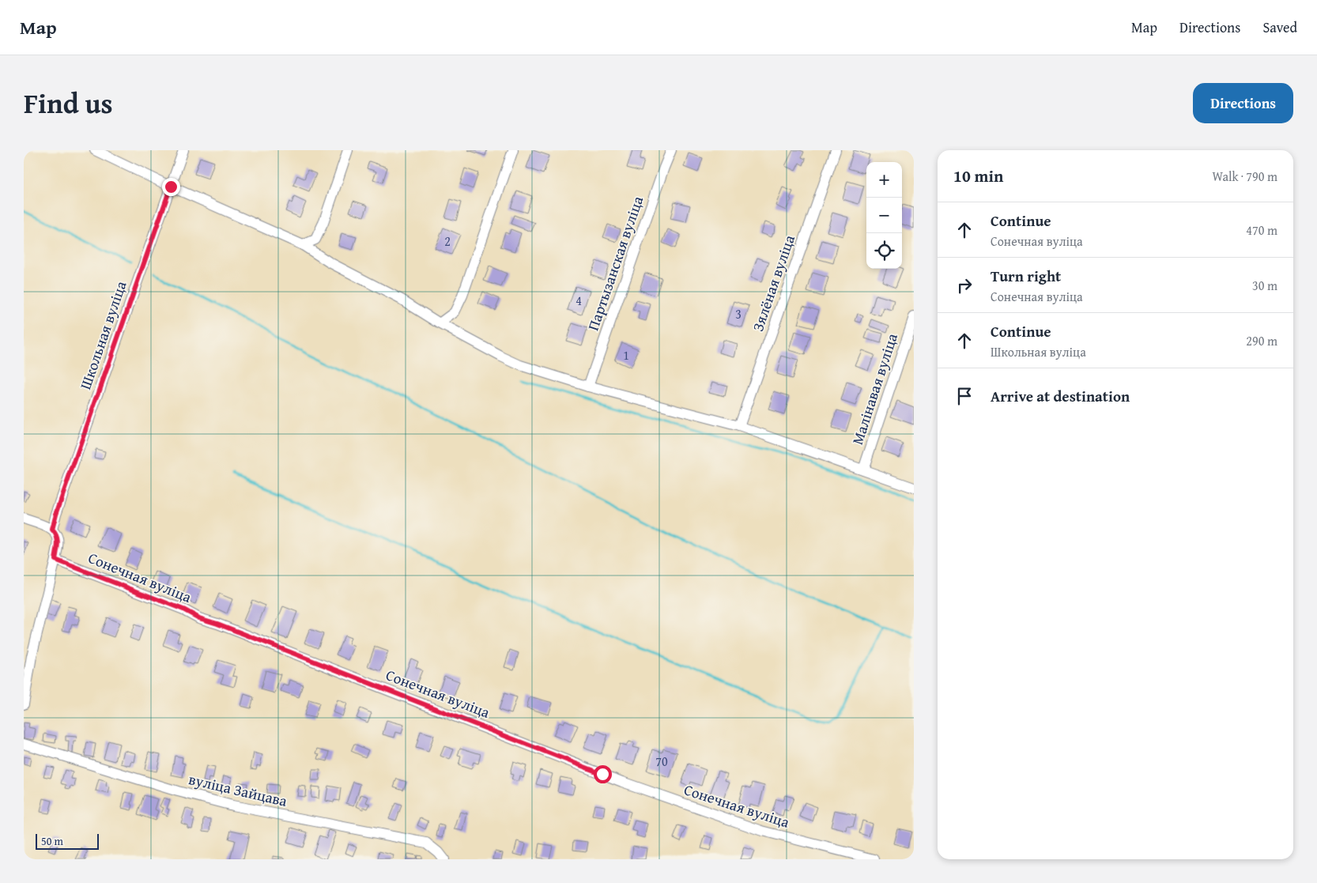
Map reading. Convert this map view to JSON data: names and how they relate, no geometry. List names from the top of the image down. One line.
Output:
{"streets":{"street":["Партызанская вуліца","Зялёная вуліца","Школьная вуліца","Малінавая вуліца","Сонечная вуліца","вуліца Зайцава"]},"house_numbers":["2","4","3","1","70"],"scale_bar":"50 m","page":{"header":"Map","nav":["Map","Directions","Saved"],"title":"Find us","buttons":"Directions","heading":["10 min","Walk · 790 m"],"map_buttons":["+","−"],"list":[["Continue","Сонечная вуліца","470 m"],["Turn right","Сонечная вуліца","30 m"],["Continue","Школьная вуліца","290 m"],"Arrive at destination"],"scale":"50 m"}}
